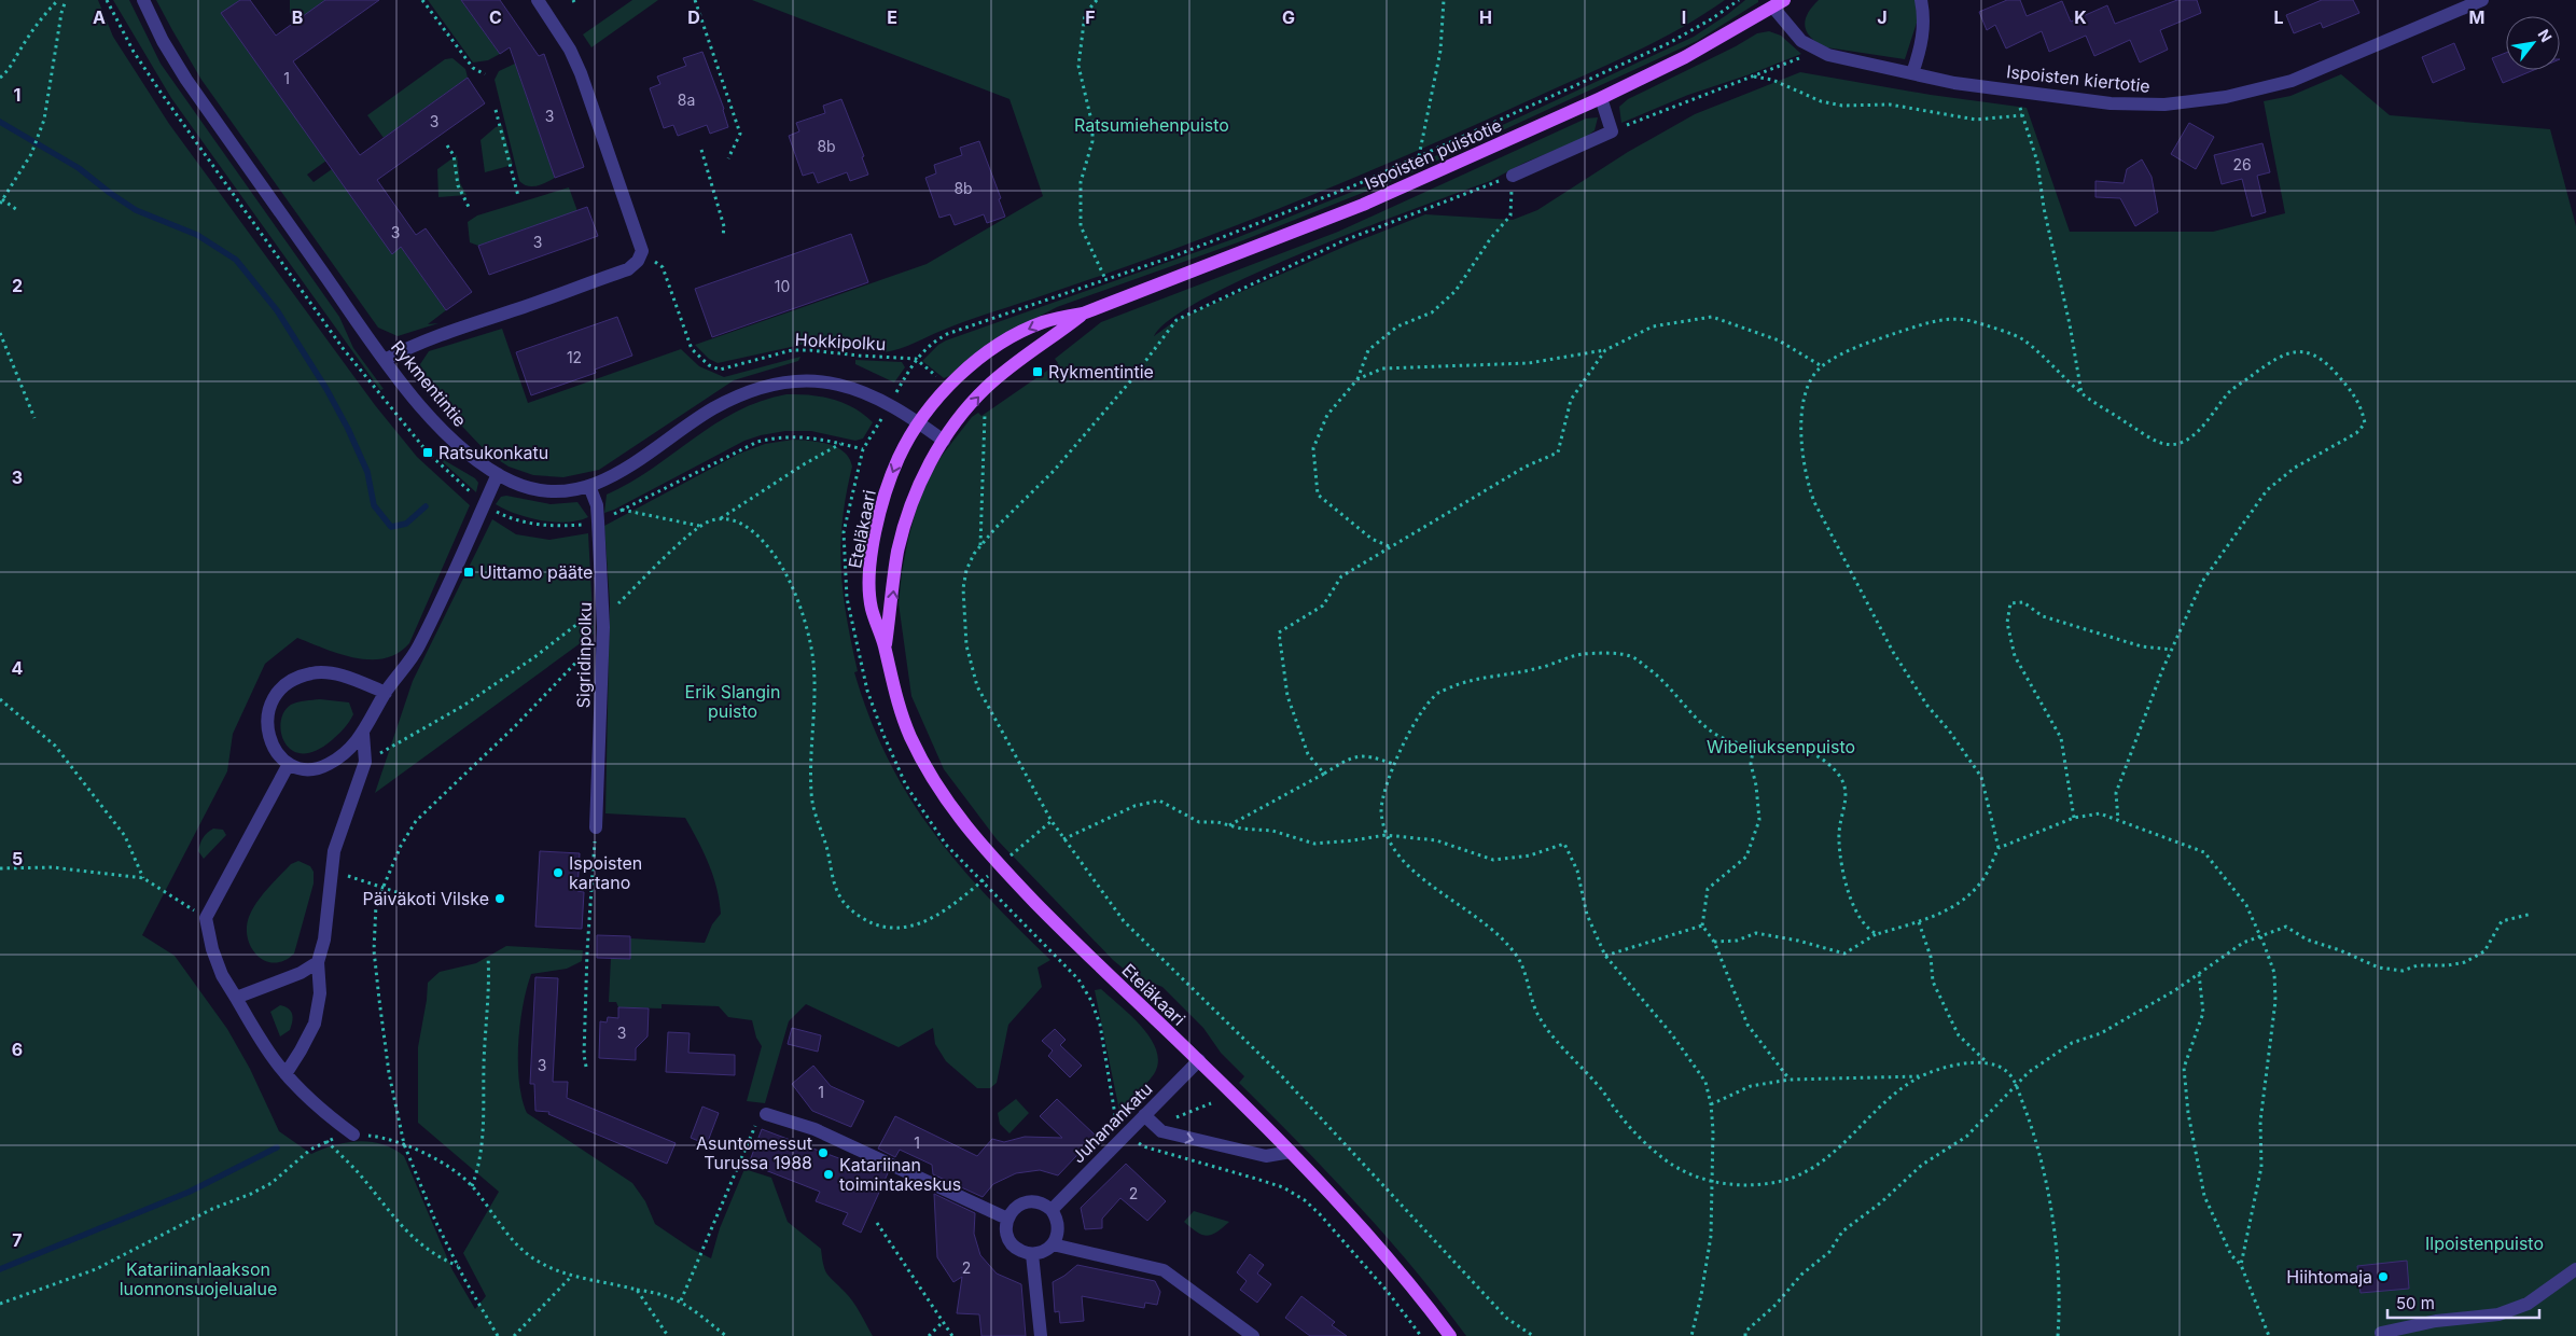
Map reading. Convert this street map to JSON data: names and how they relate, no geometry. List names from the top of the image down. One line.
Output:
{"streets":{"main road":["Ispoisten puistotie","Eteläkaari"],"street":["Ispoisten kiertotie","Rykmentintie","Sigridinpolku","Juhanankatu"],"path":["Hokkipolku"]},"crossings":[["Ispoisten kiertotie","Ispoisten puistotie"],["Ispoisten puistotie","Rykmentintie"],["Ispoisten puistotie","Eteläkaari"],["Rykmentintie","Eteläkaari"],["Rykmentintie","Sigridinpolku"],["Eteläkaari","Juhanankatu"]],"parks":["Ratsumiehenpuisto","Erik Slangin puisto","Wibeliuksenpuisto","Ilpoistenpuisto","Katariinanlaakson luonnonsuojelualue"],"places":{"transit":["Rykmentintie","Ratsukonkatu","Uittamo pääte"],"other":["Ispoisten kartano","Päiväkoti Vilske","Asuntomessut Turussa 1988","Katariinan toimintakeskus","Hiihtomaja"]},"house_numbers":["1","8a","3","3","8b","26","8b","3","3","10","12","3","3","1","1","2","2"],"scale_bar":"50 m","north":"top right","grid":{"columns":["A","B","C","D","E","F","G","H","I","J","K","L","M"],"rows":["1","2","3","4","5","6","7"]}}
